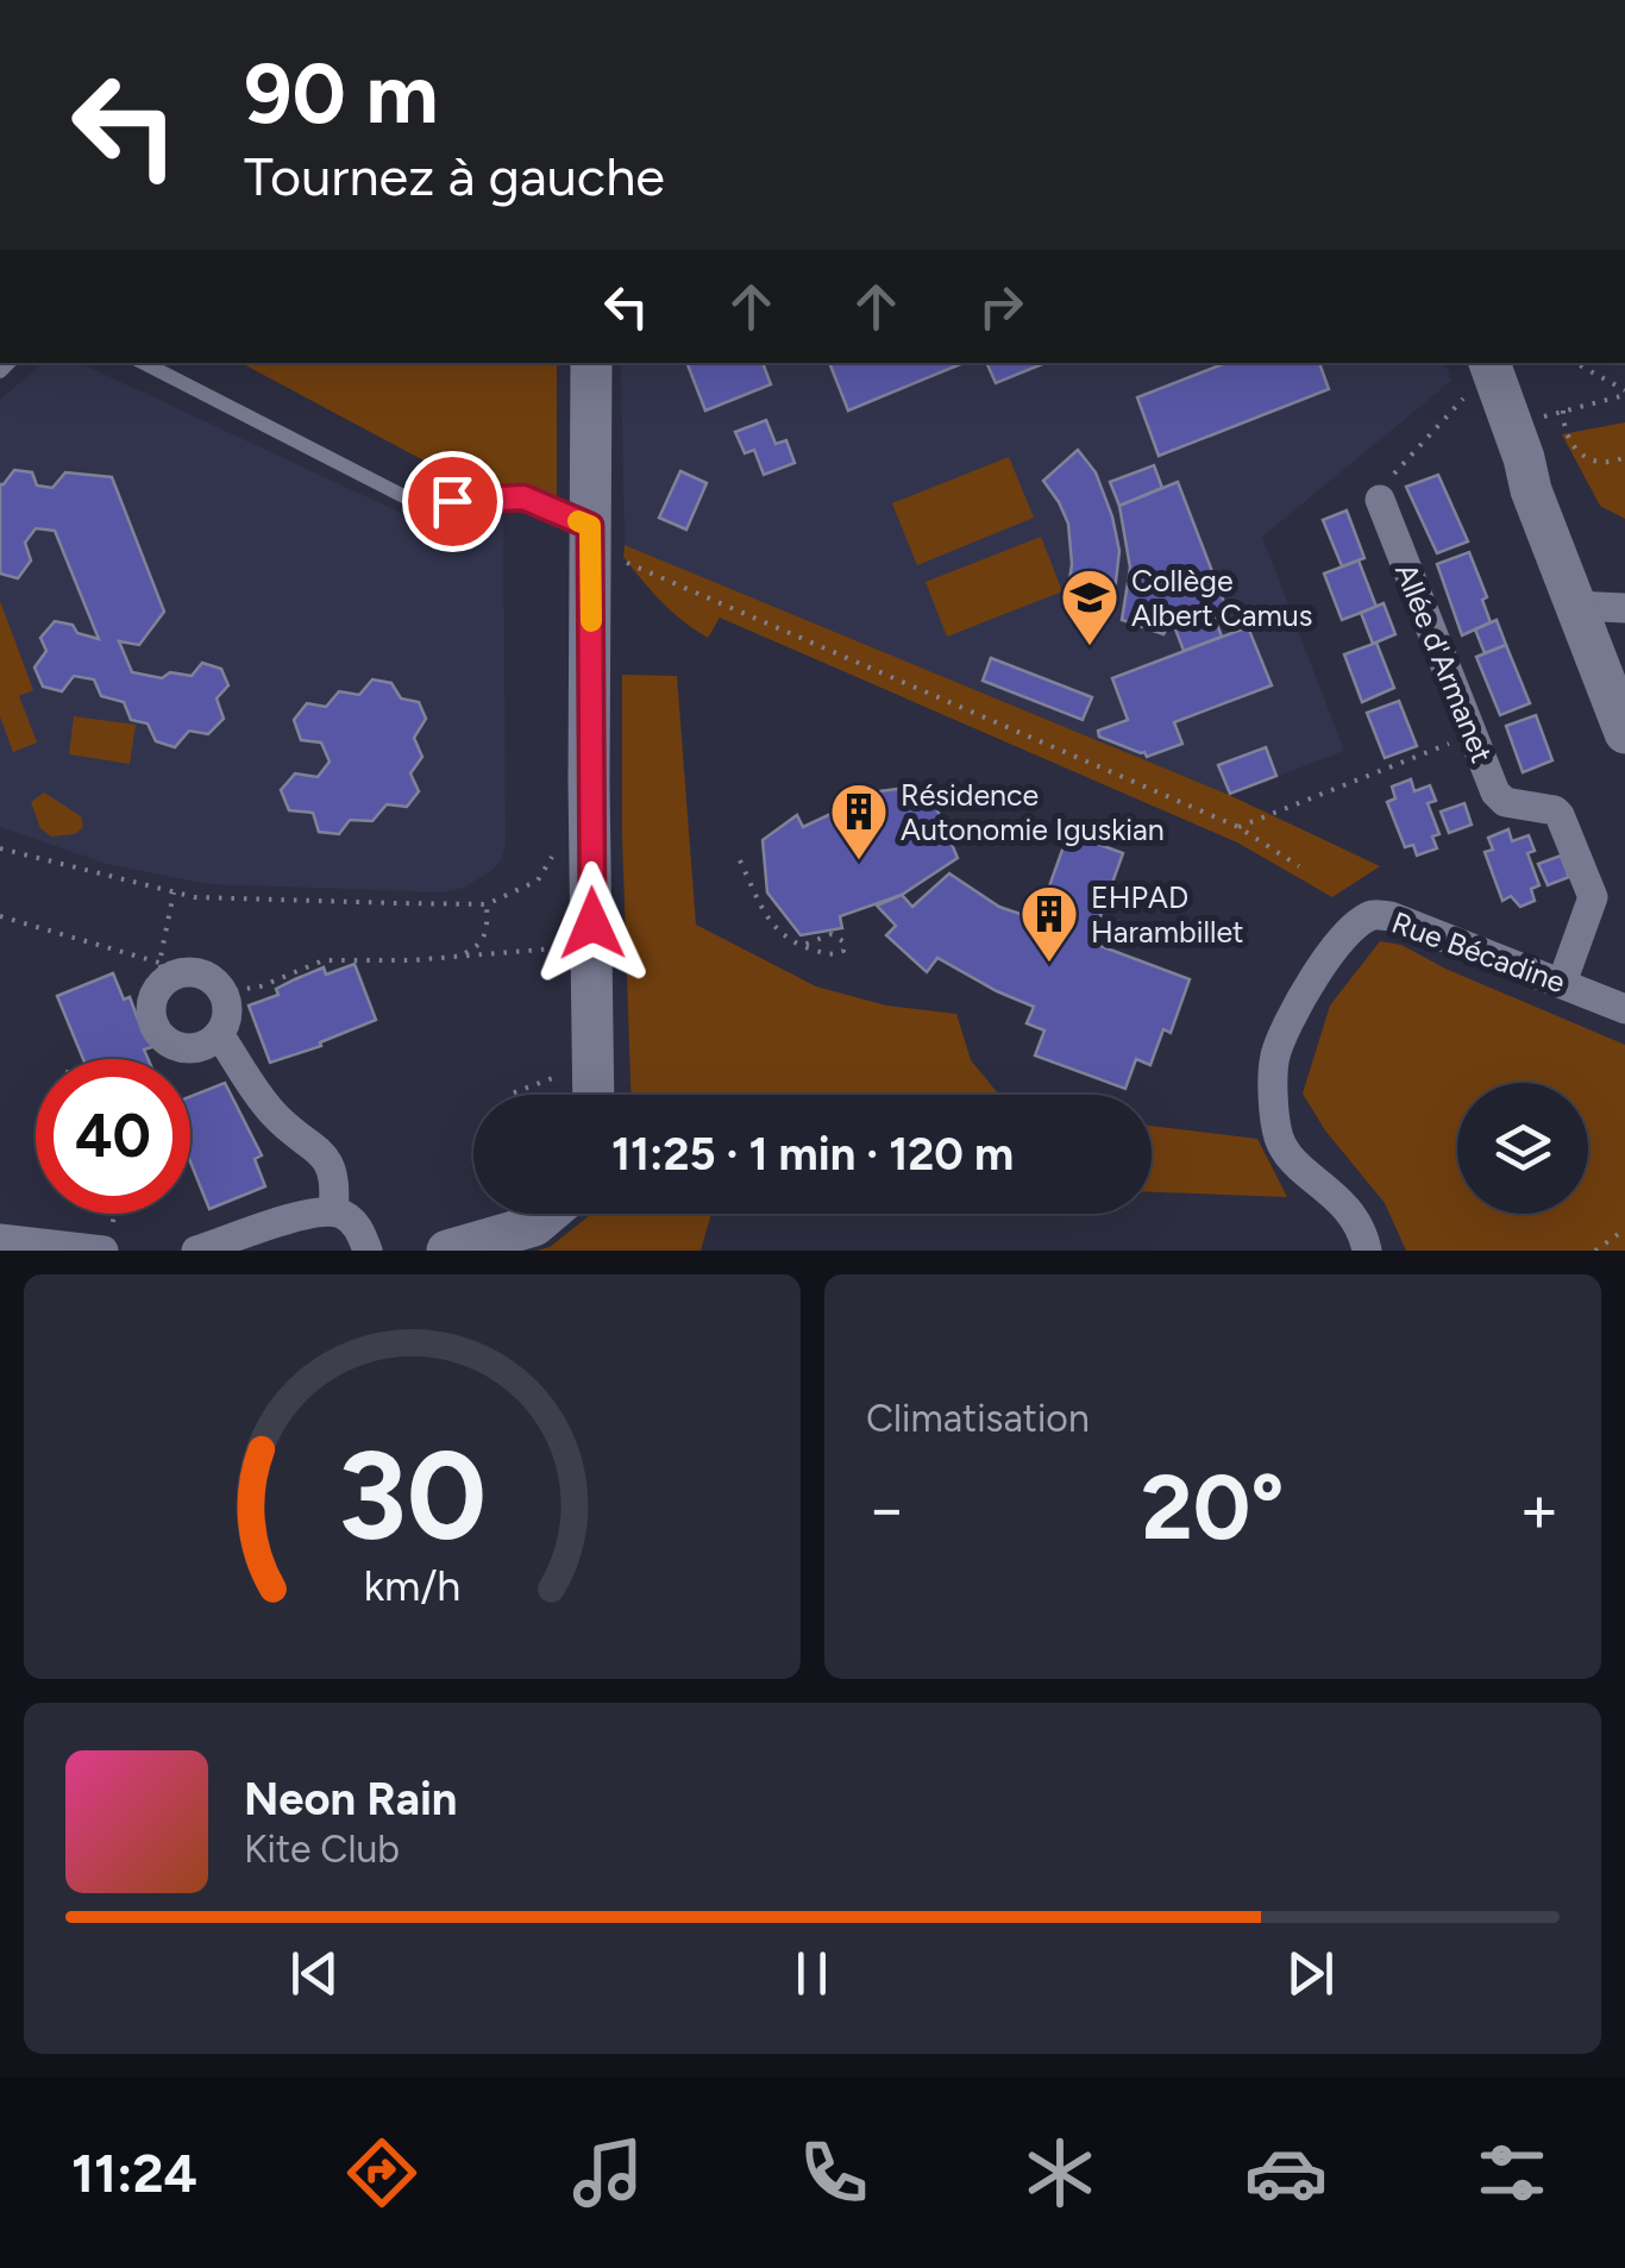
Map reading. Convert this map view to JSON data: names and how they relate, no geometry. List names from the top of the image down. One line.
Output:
{"streets":{"street":["Allée d'Armanet","Rue Bécadine"]},"crossings":[["Allée d'Armanet","Rue Bécadine"]],"places":{"school or university":["Collège Albert Camus"],"building":["Résidence Autonomie Iguskian","EHPAD Harambillet"]},"page":{"turn":["90 m","Tournez à gauche"],"limit":"40","trip":"11:25 · 1 min · 120 m","tile":"Climatisation","heat":["−","20°","+"],"song":["Neon Rain","Kite Club"],"tabs":"11:24","gauge":["30","km/h"]}}
